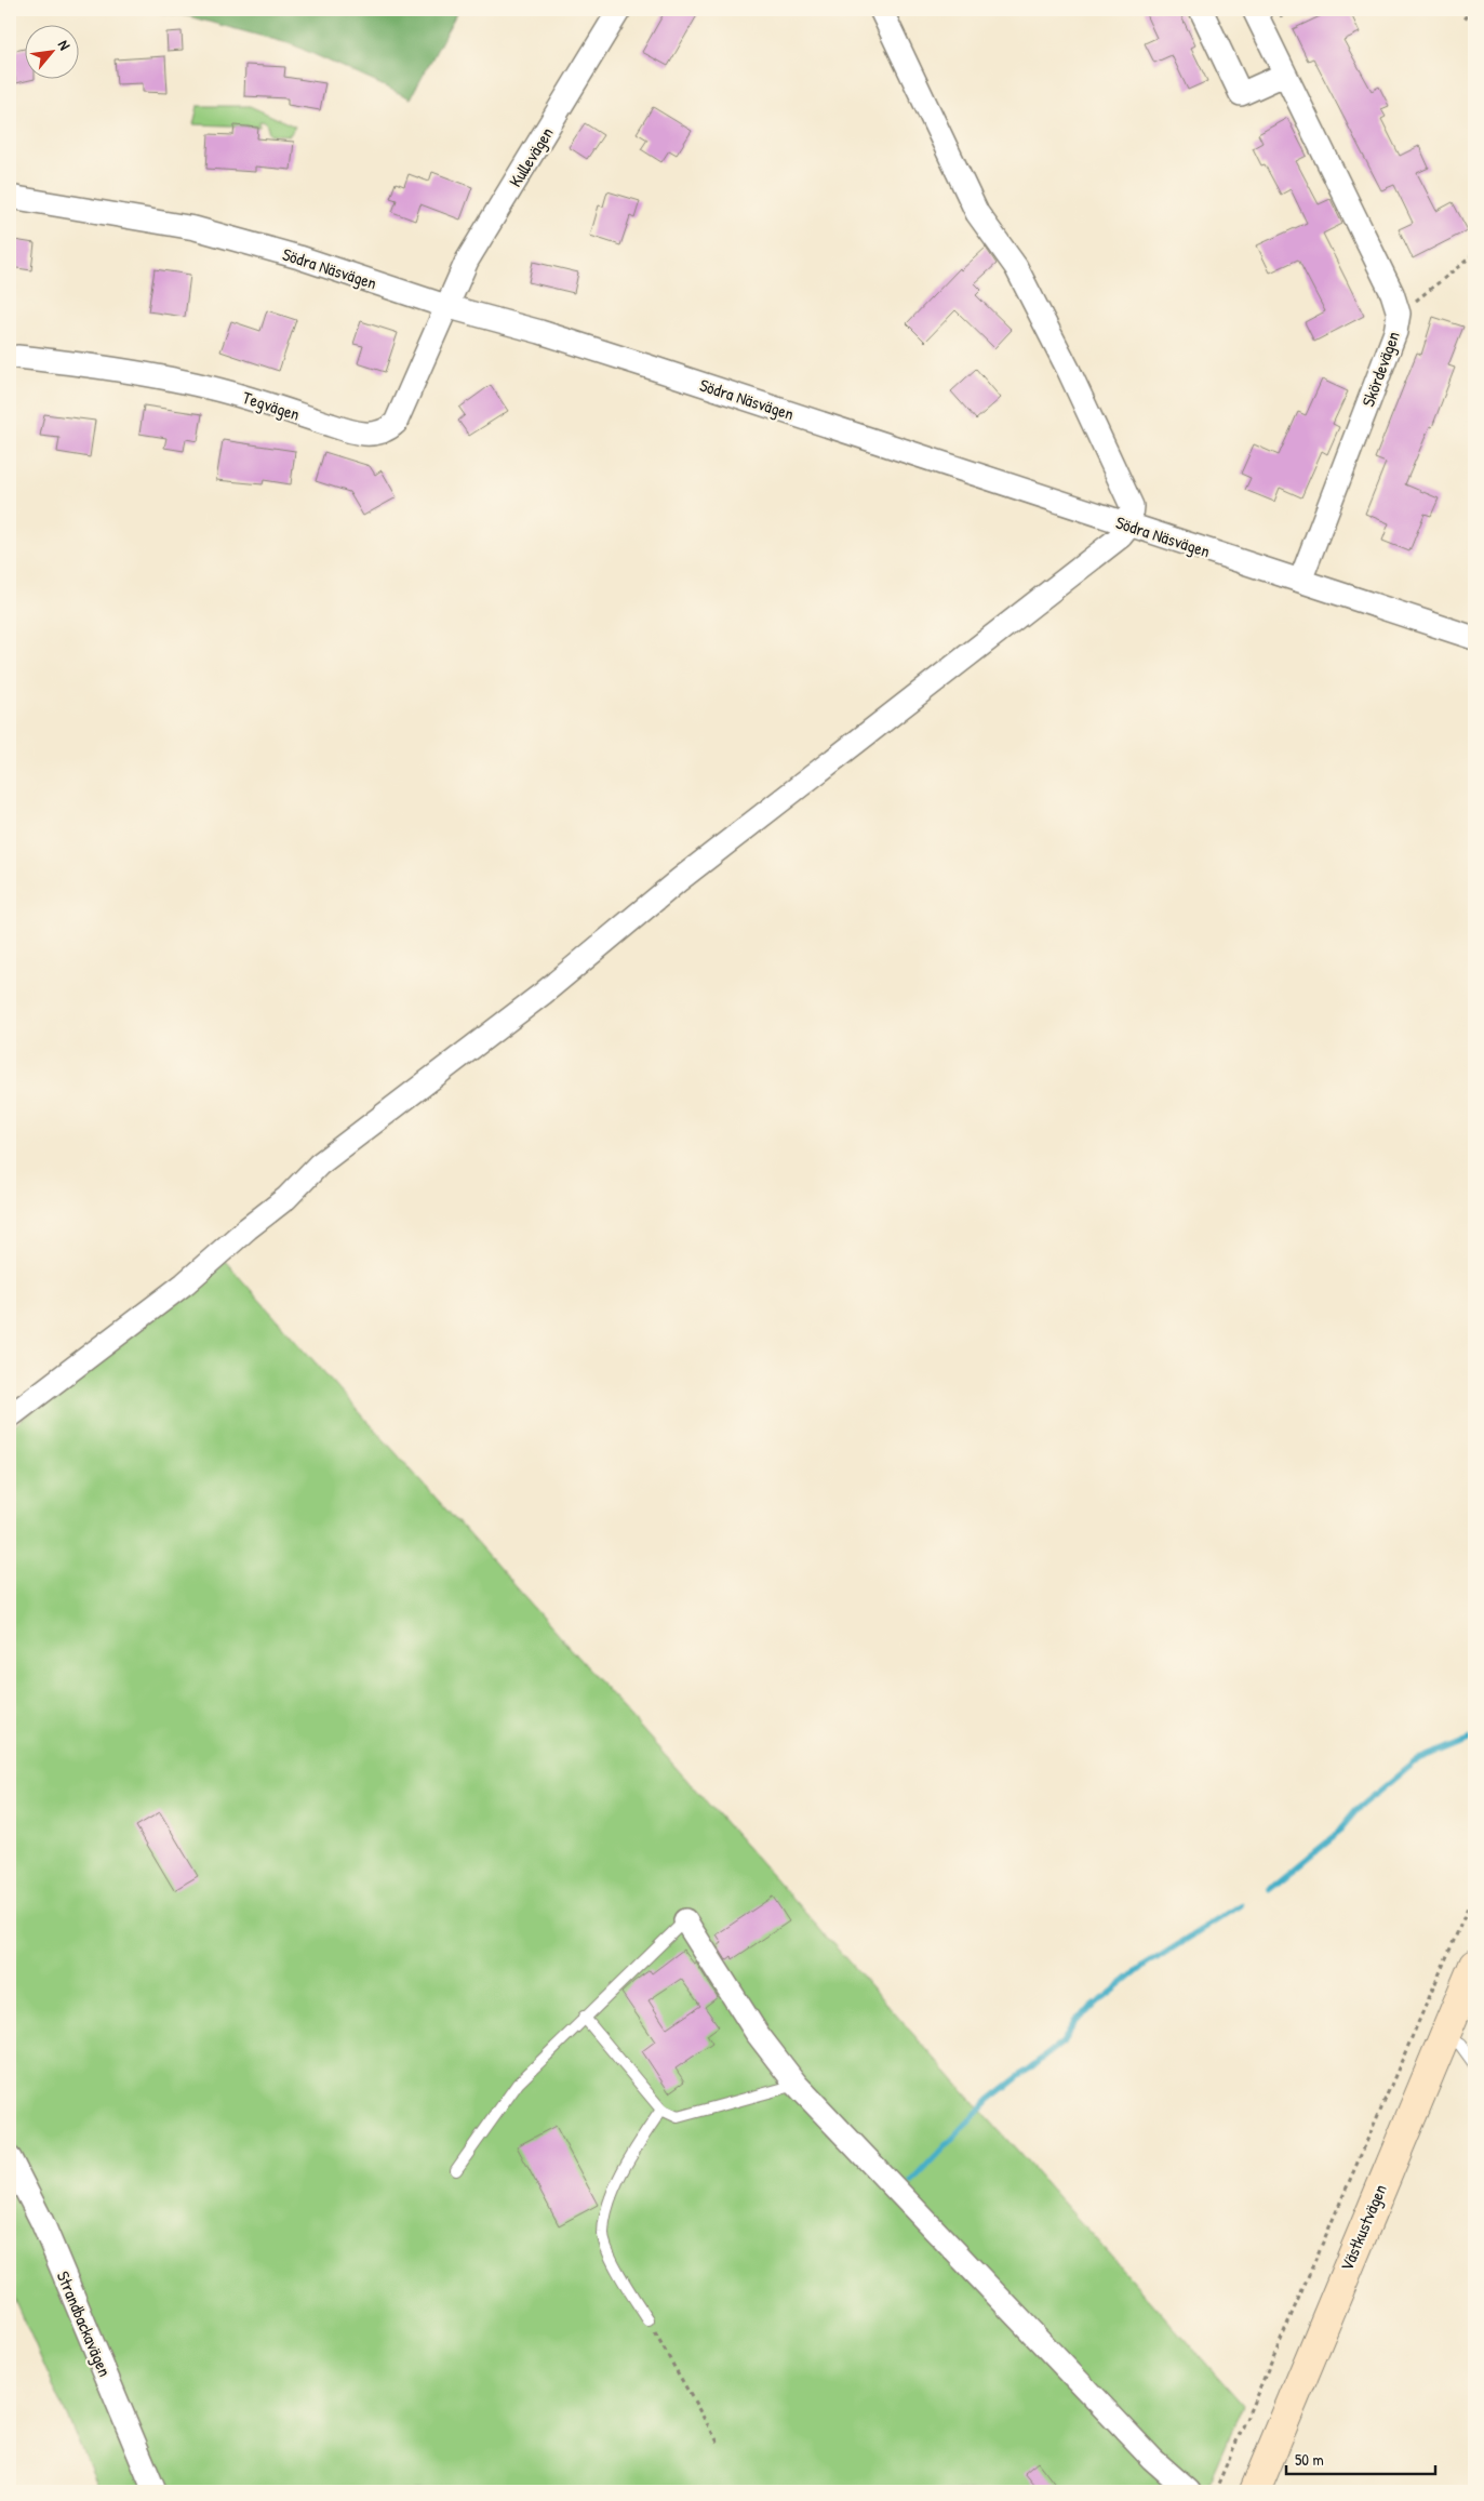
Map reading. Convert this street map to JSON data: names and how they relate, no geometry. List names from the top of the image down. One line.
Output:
{"streets":{"main road":["Västkustvägen"],"street":["Kullevägen","Södra Näsvägen","Skördevägen","Tegvägen","Strandbackavägen"]},"crossings":[["Kullevägen","Södra Näsvägen"],["Kullevägen","Tegvägen"],["Södra Näsvägen","Skördevägen"],["Södra Näsvägen","Tegvägen"]],"scale_bar":"50 m","north":"top right"}
